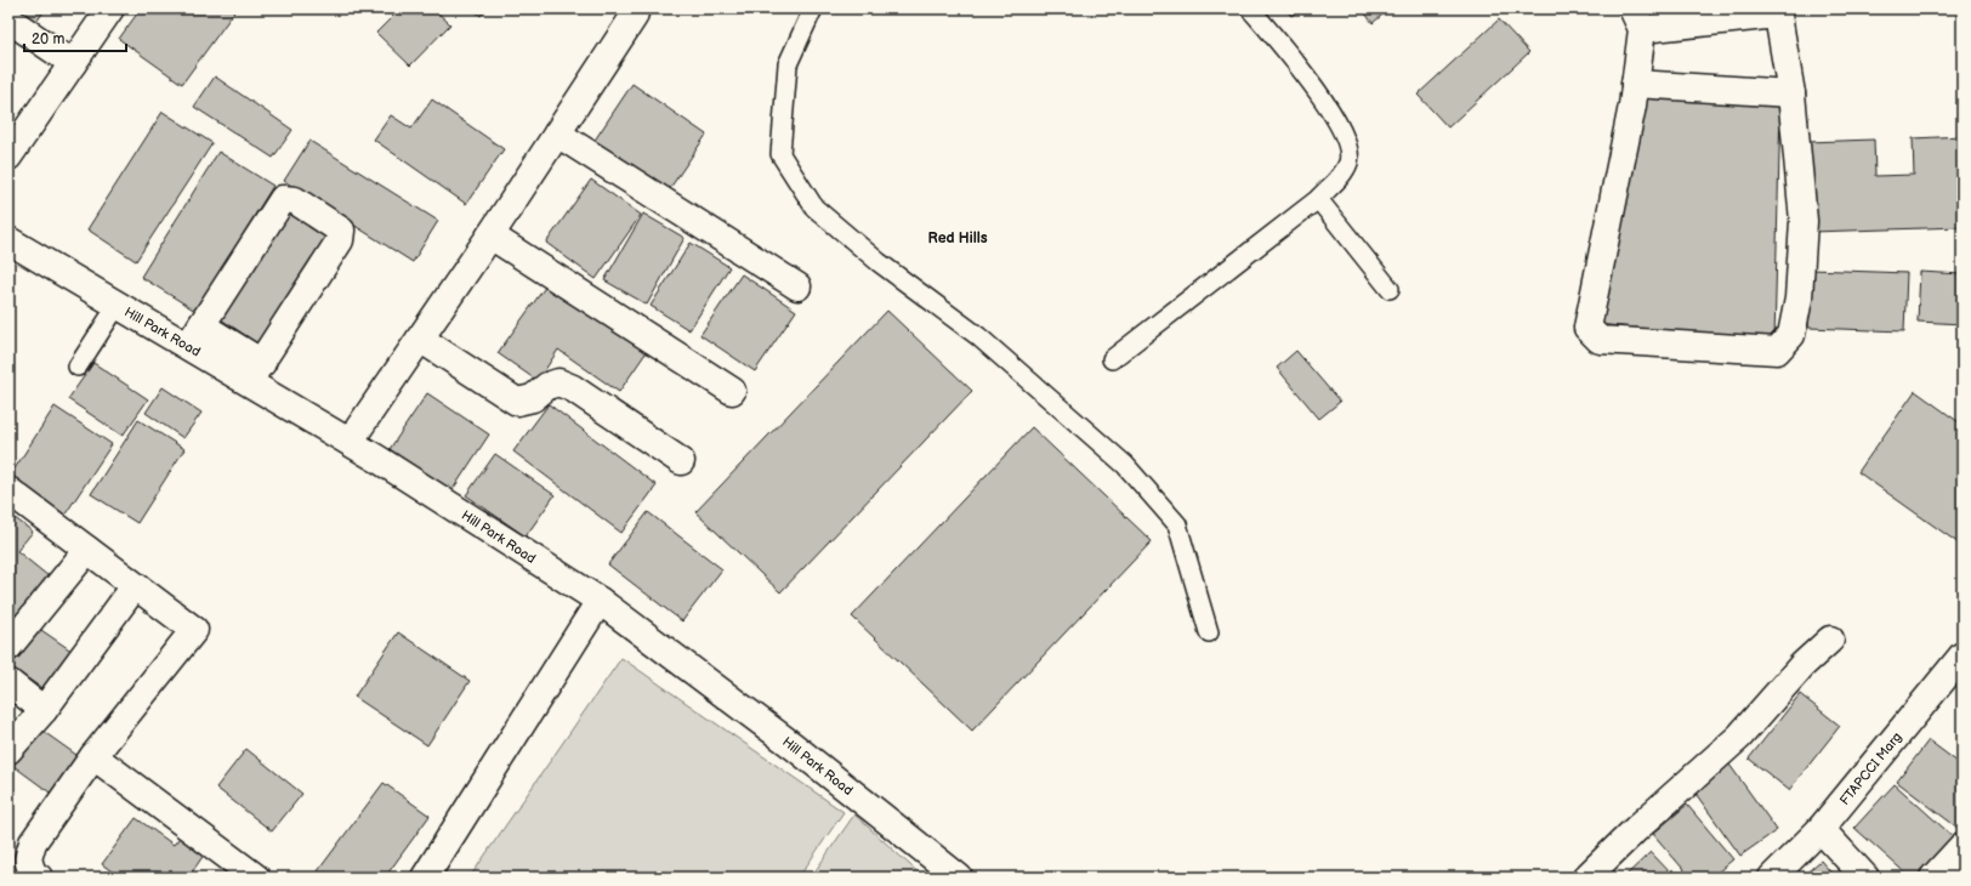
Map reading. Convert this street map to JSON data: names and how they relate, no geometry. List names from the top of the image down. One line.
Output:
{"streets":{"street":["Hill Park Road","FTAPCCI Marg"]},"districts":["Red Hills"],"scale_bar":"20 m"}
